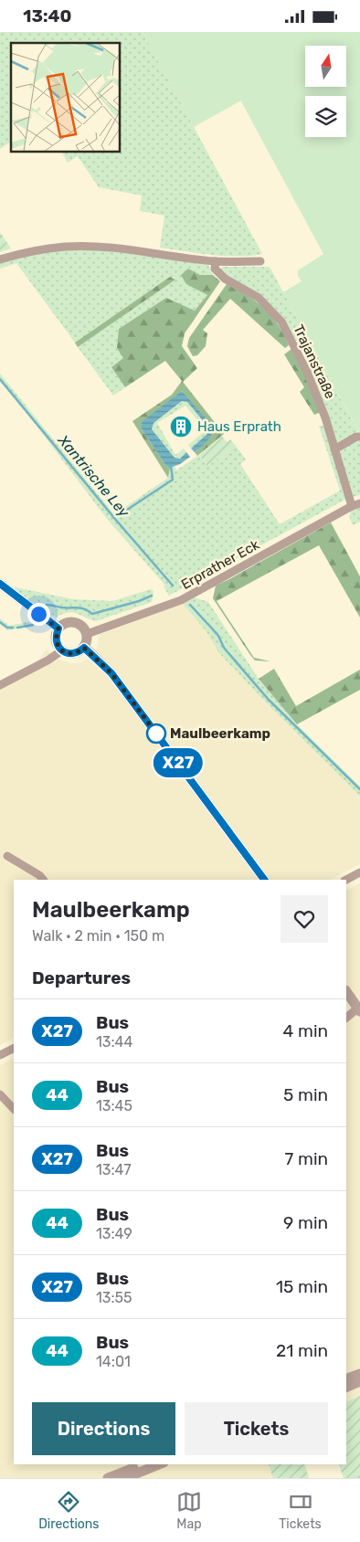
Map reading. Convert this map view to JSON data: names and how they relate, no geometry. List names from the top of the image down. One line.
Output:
{"streets":{"street":["Trajanstraße","Erprather Eck"]},"crossings":[["Trajanstraße","Erprather Eck"]],"water":["Xantrische Ley"],"places":{"building":["Haus Erprath"],"other":["Maulbeerkamp"]},"lines":["bus line X27"],"north":"top","page":{"status":"13:40","on_map":"X27","heading":[["Maulbeerkamp","Walk · 2 min · 150 m"],"Departures"],"list":[{"mark":"X27","name":"Bus","note":"13:44","value":"4 min"},{"mark":"44","name":"Bus","note":"13:45","value":"5 min"},{"mark":"X27","name":"Bus","note":"13:47","value":"7 min"},{"mark":"44","name":"Bus","note":"13:49","value":"9 min"},{"mark":"X27","name":"Bus","note":"13:55","value":"15 min"},{"mark":"44","name":"Bus","note":"14:01","value":"21 min"}],"buttons":["Directions","Tickets"],"tabs":["Directions","Map","Tickets"]}}
